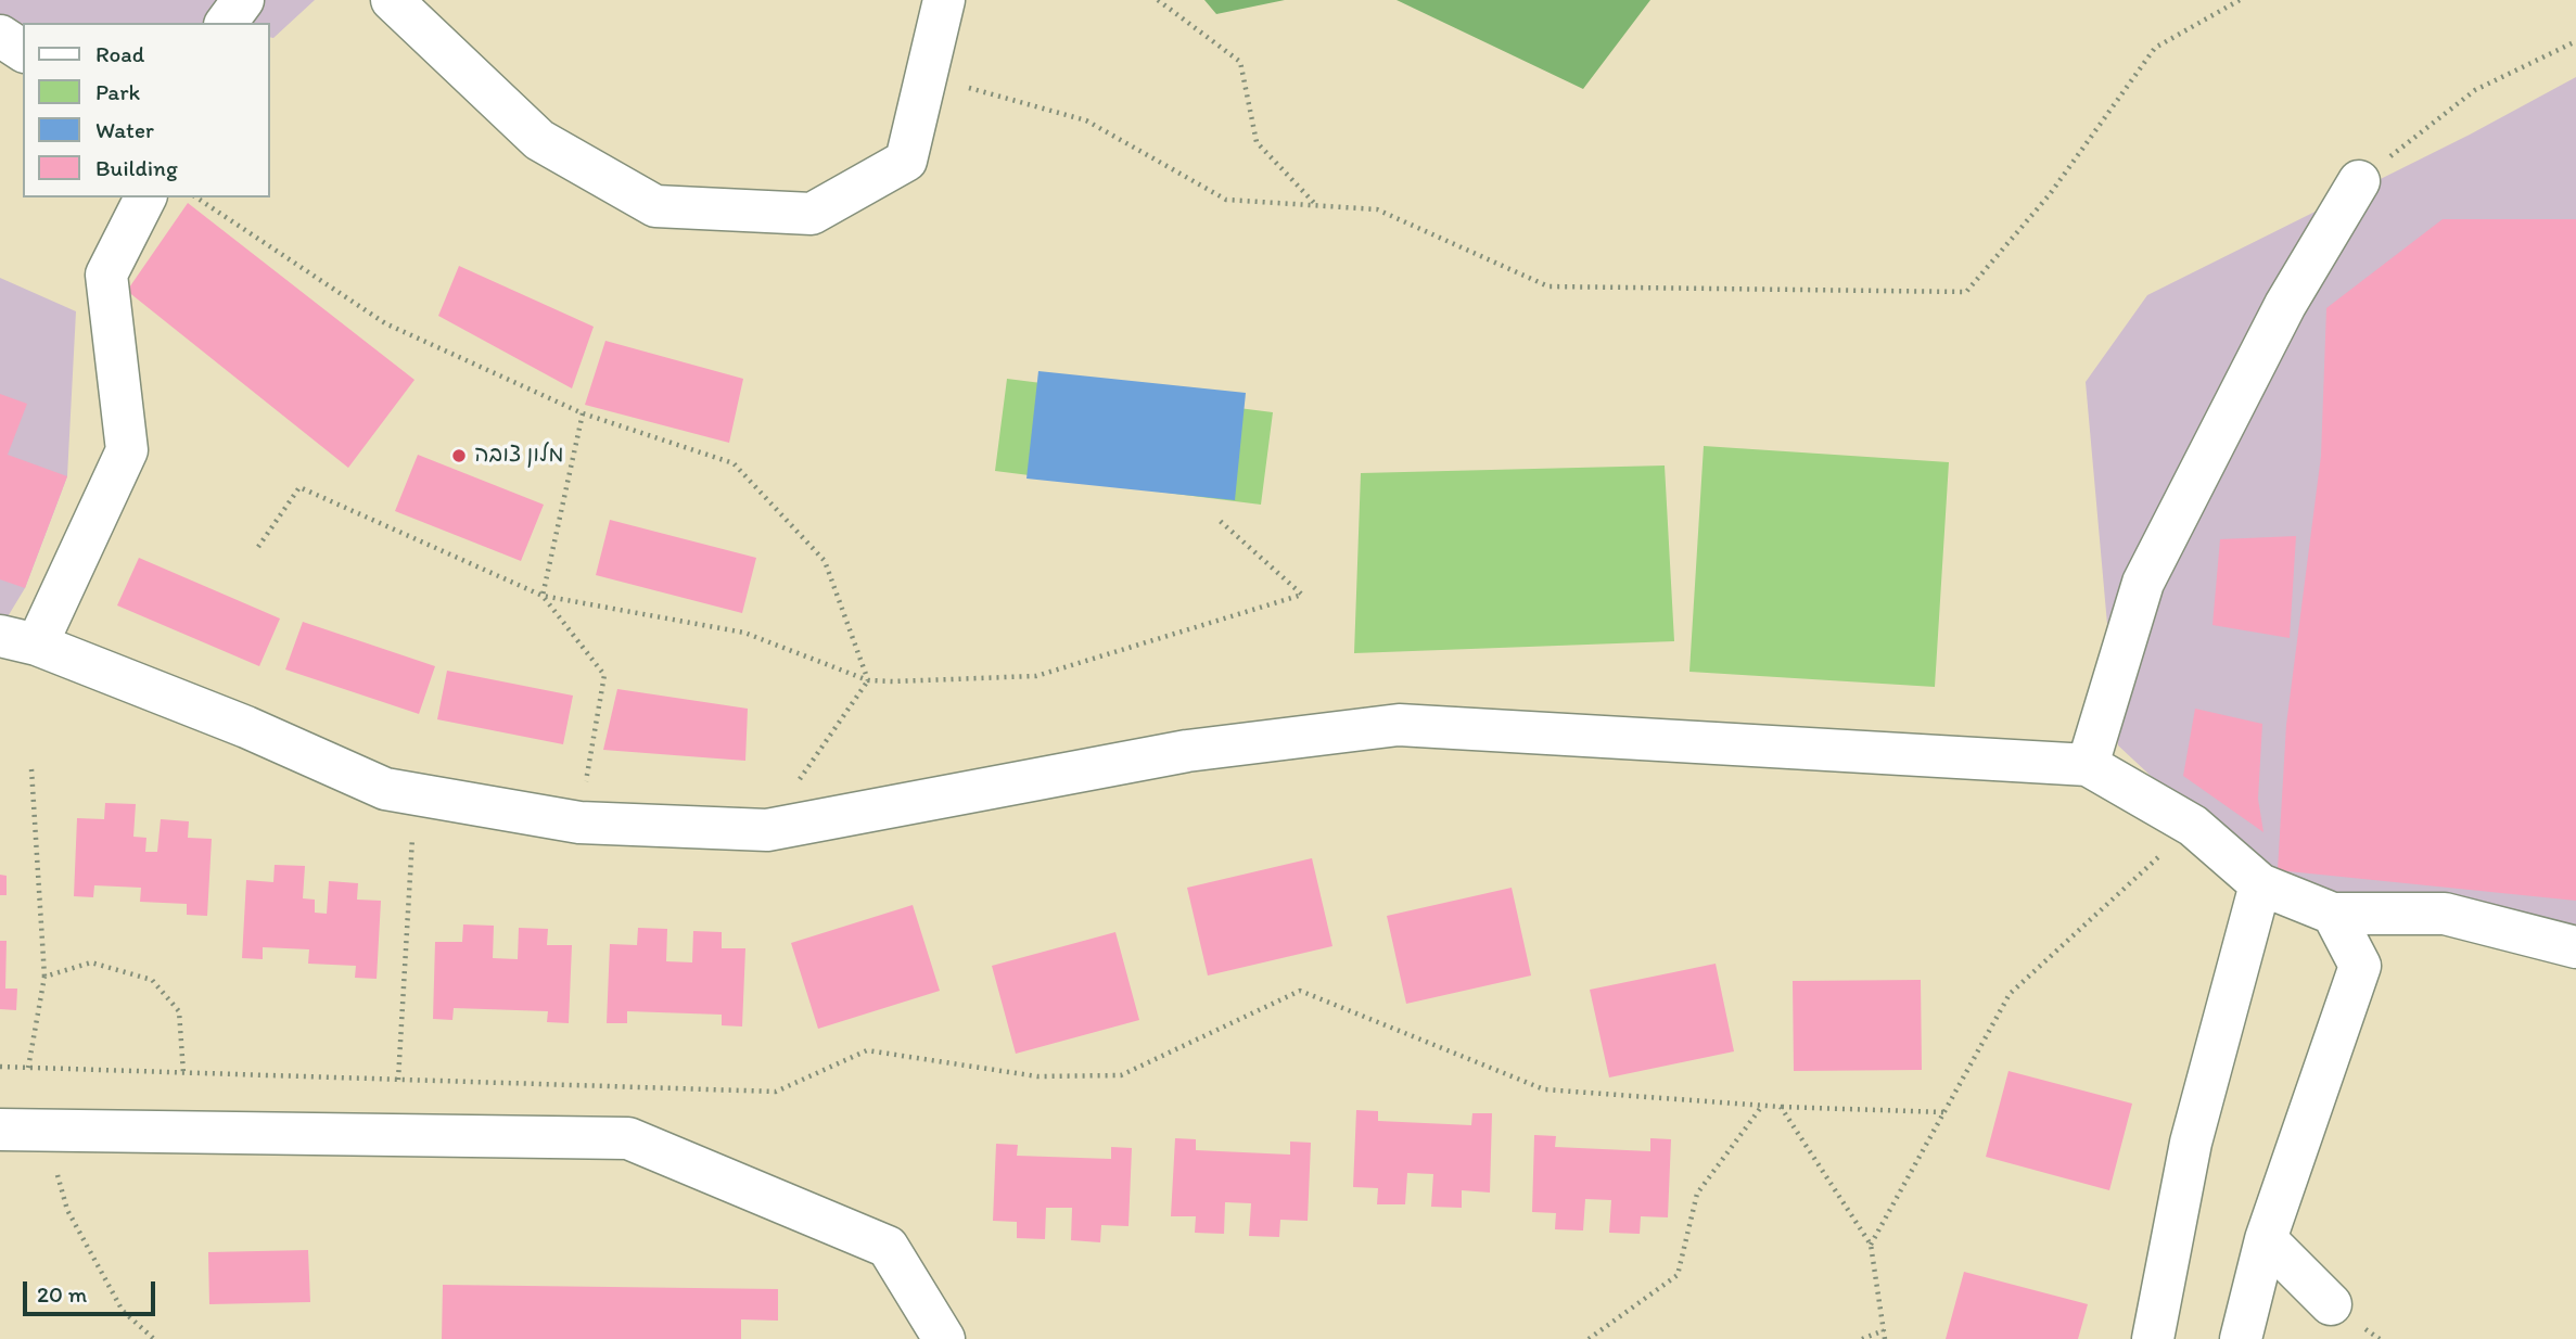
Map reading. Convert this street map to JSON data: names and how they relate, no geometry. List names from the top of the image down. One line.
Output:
{"places":["מלון צובה"],"legend":["Road","Park","Water","Building"],"scale_bar":"20 m"}
